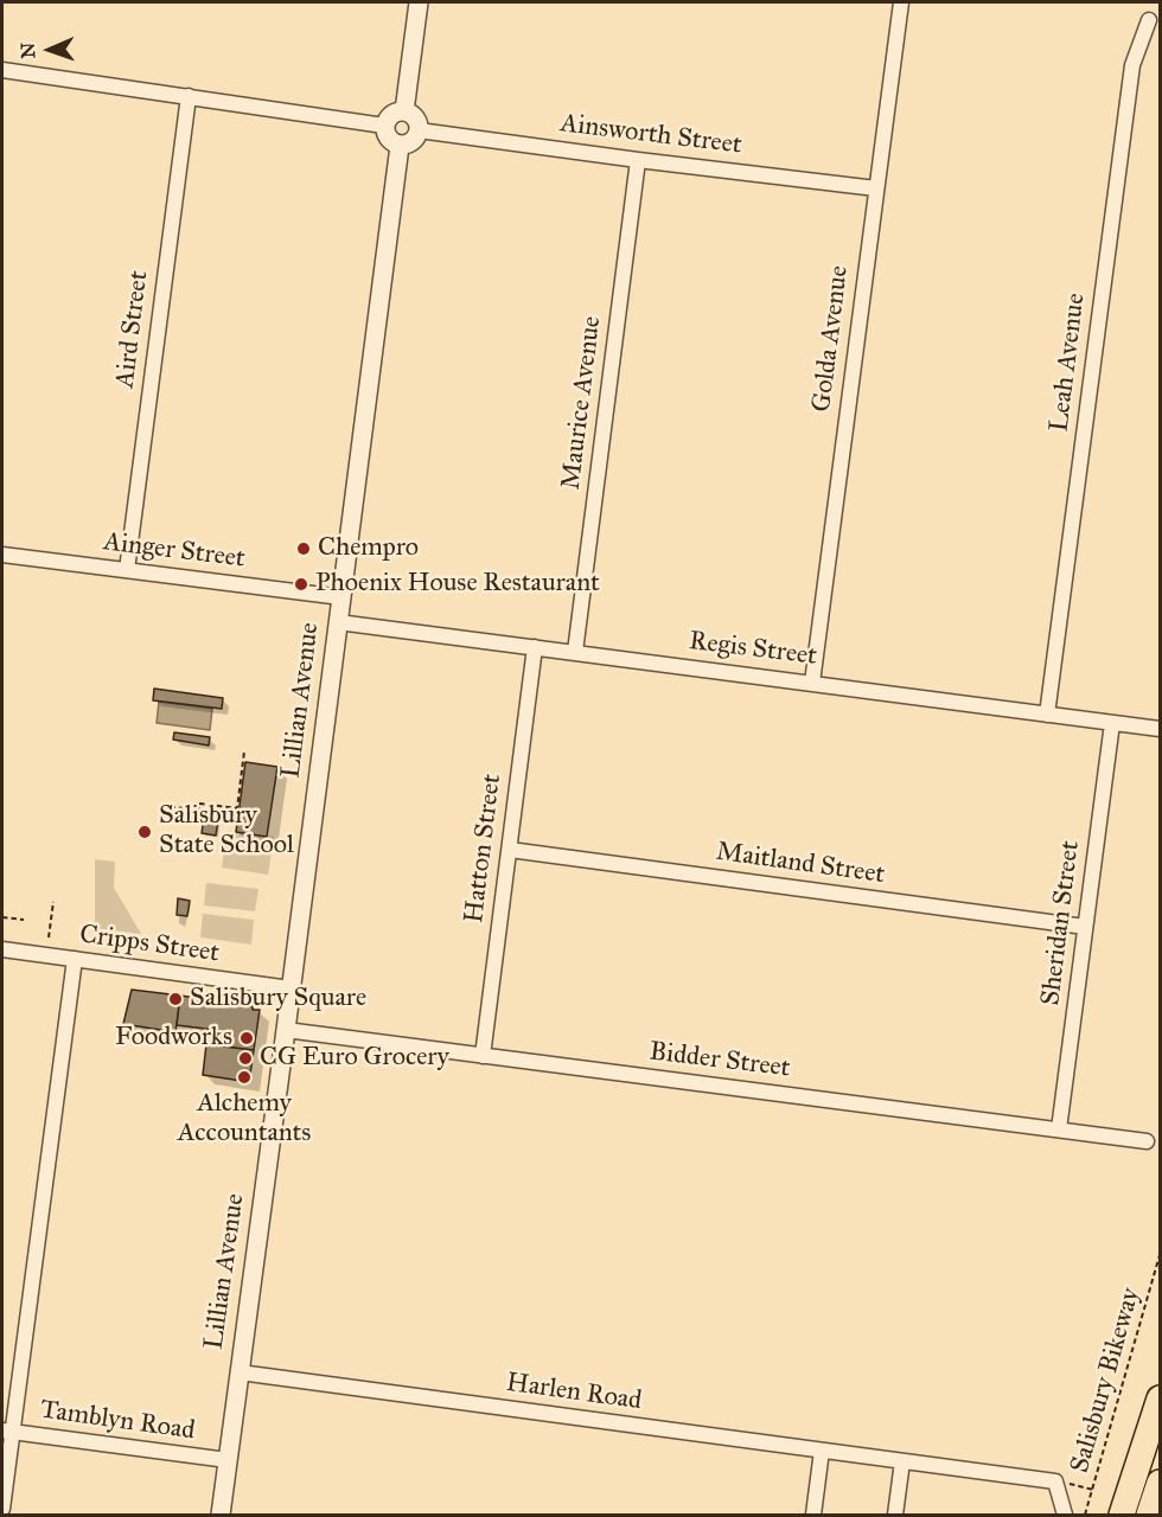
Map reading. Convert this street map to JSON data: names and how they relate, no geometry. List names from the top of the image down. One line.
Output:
{"streets":{"street":["Ainsworth Street","Aird Street","Golda Avenue","Leah Avenue","Maurice Avenue","Ainger Street","Regis Street","Lillian Avenue","Hatton Street","Maitland Street","Sheridan Street","Cripps Street","Bidder Street","Harlen Road","Tamblyn Road"],"path":["Salisbury Bikeway"]},"crossings":[["Ainsworth Street","Golda Avenue"],["Ainsworth Street","Maurice Avenue"],["Ainsworth Street","Lillian Avenue"],["Aird Street","Ainger Street"],["Golda Avenue","Regis Street"],["Leah Avenue","Regis Street"],["Maurice Avenue","Regis Street"],["Ainger Street","Lillian Avenue"],["Regis Street","Lillian Avenue"],["Regis Street","Hatton Street"],["Regis Street","Sheridan Street"],["Lillian Avenue","Cripps Street"],["Lillian Avenue","Bidder Street"],["Lillian Avenue","Harlen Road"],["Lillian Avenue","Tamblyn Road"],["Hatton Street","Maitland Street"],["Hatton Street","Bidder Street"],["Maitland Street","Sheridan Street"],["Sheridan Street","Bidder Street"]],"places":["Chempro","Phoenix House Restaurant","Salisbury State School","Salisbury Square","Foodworks","CG Euro Grocery","Alchemy Accountants"],"north":"left"}
